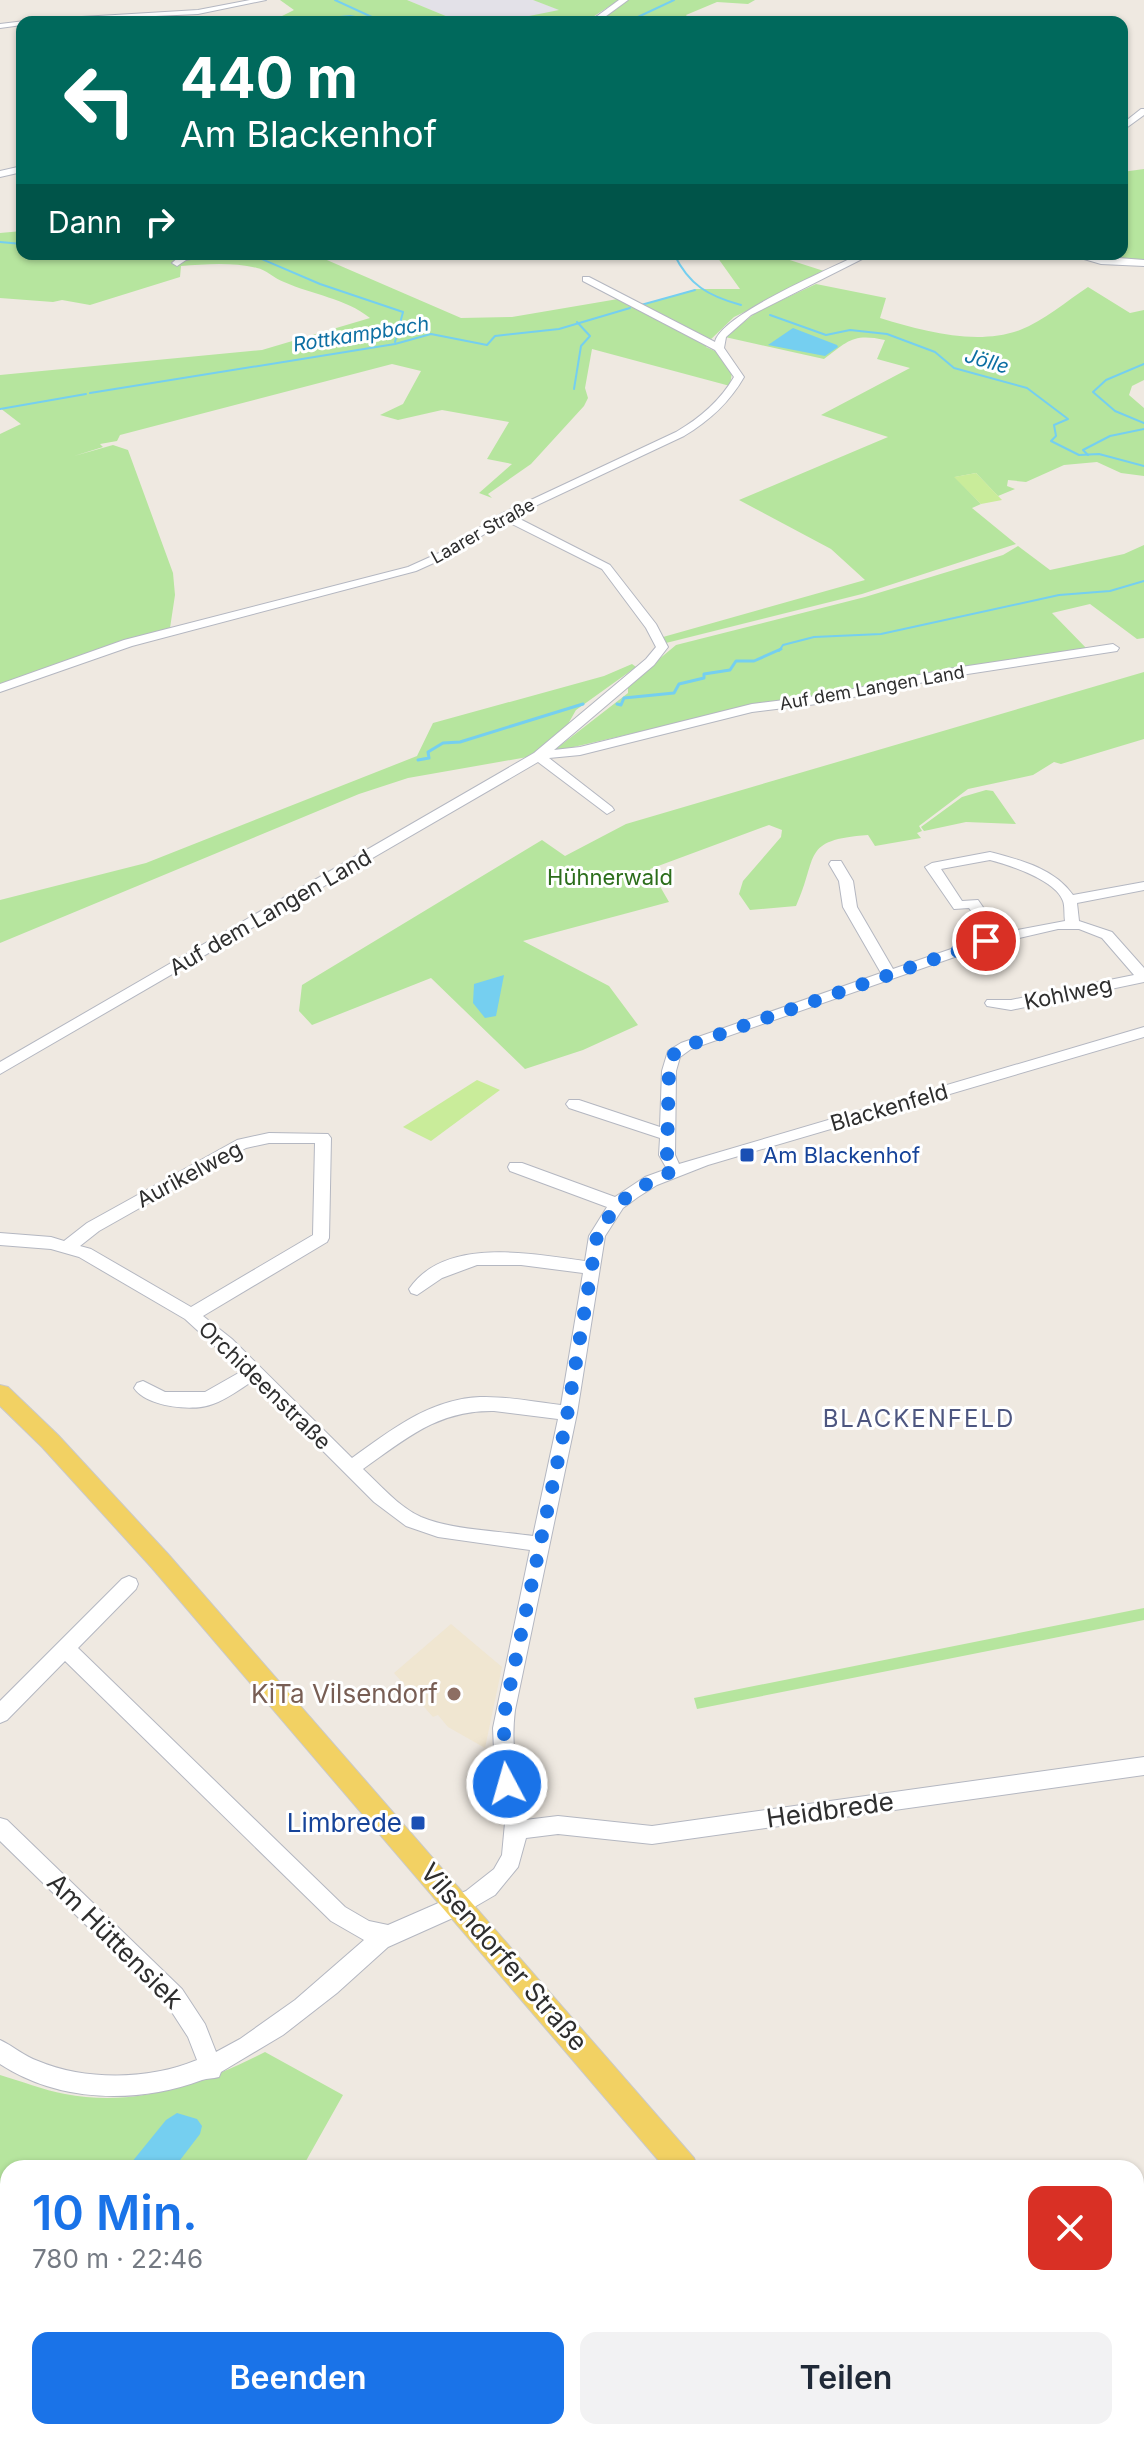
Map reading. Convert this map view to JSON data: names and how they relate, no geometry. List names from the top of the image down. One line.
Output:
{"streets":{"main road":["Vilsendorfer Straße"],"street":["Laarer Straße","Auf dem Langen Land","Kohlweg","Blackenfeld","Aurikelweg","Orchideenstraße","Heidbrede","Am Hüttensiek"]},"crossings":[["Laarer Straße","Auf dem Langen Land"],["Blackenfeld","Orchideenstraße"],["Blackenfeld","Heidbrede"],["Blackenfeld","Am Hüttensiek"],["Blackenfeld","Vilsendorfer Straße"],["Aurikelweg","Orchideenstraße"]],"districts":["BLACKENFELD"],"water":["Rottkampbach","Jölle"],"parks":["Hühnerwald"],"places":{"transit":["Am Blackenhof","Limbrede"],"other":["KiTa Vilsendorf"]},"page":{"turn":["440 m","Am Blackenhof"],"then":"Dann","heading":["10 Min.","780 m · 22:46"],"buttons":["Beenden","Teilen"]}}
